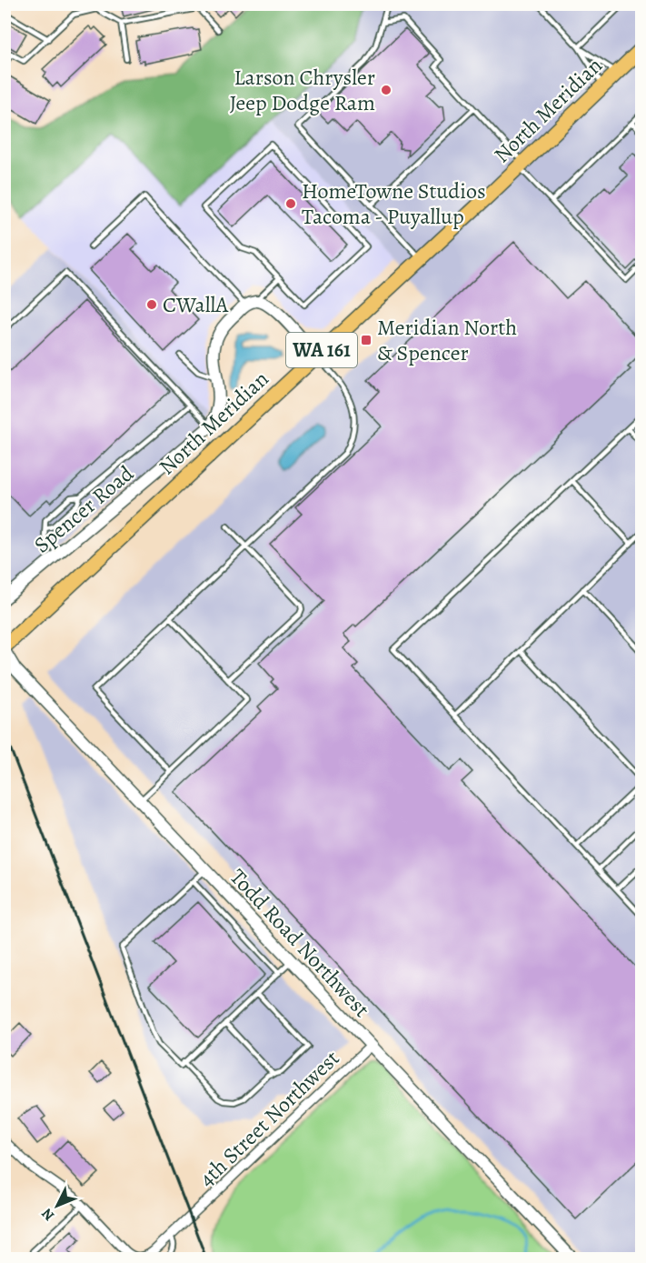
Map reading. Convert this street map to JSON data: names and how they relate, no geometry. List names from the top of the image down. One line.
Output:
{"streets":{"main road":["North Meridian","WA 161"],"street":["Spencer Road","Todd Road Northwest","4th Street Northwest"]},"crossings":[["North Meridian","Todd Road Northwest"],["Todd Road Northwest","4th Street Northwest"]],"places":{"other":["Larson Chrysler Jeep Dodge Ram","HomeTowne Studios Tacoma - Puyallup","CWallA"],"transit":["Meridian North & Spencer"]},"north":"bottom left"}
